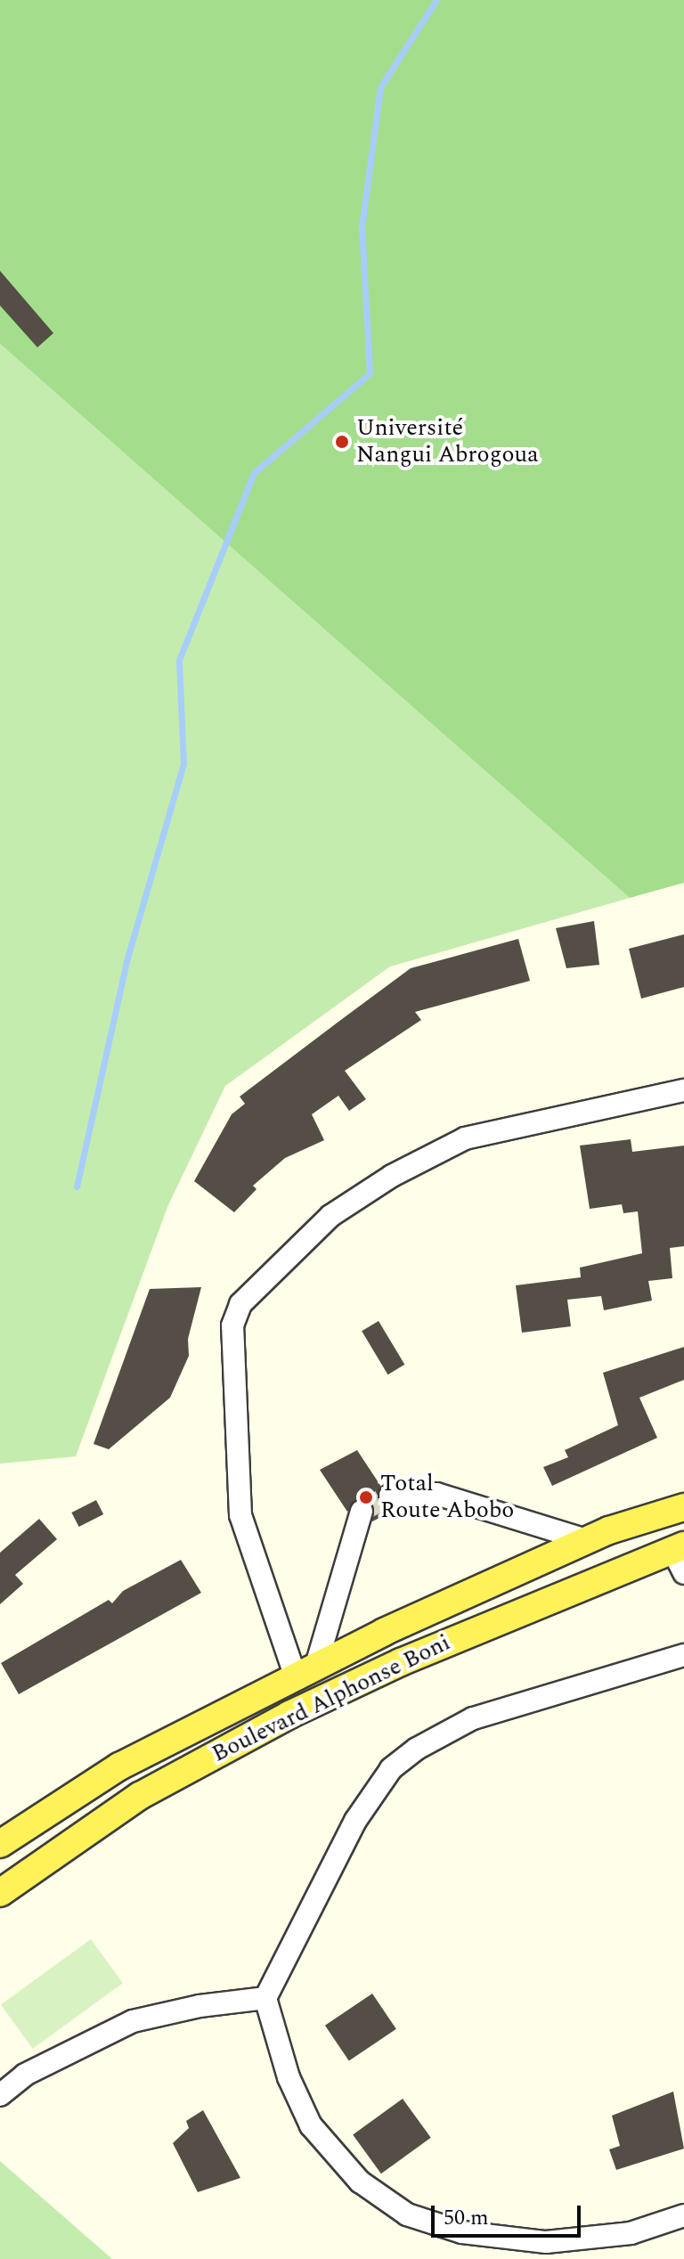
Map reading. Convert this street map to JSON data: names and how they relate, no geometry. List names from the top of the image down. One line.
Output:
{"streets":{"main road":["Boulevard Alphonse Boni"]},"places":["Université Nangui Abrogoua","Total Route Abobo"],"scale_bar":"50 m"}
